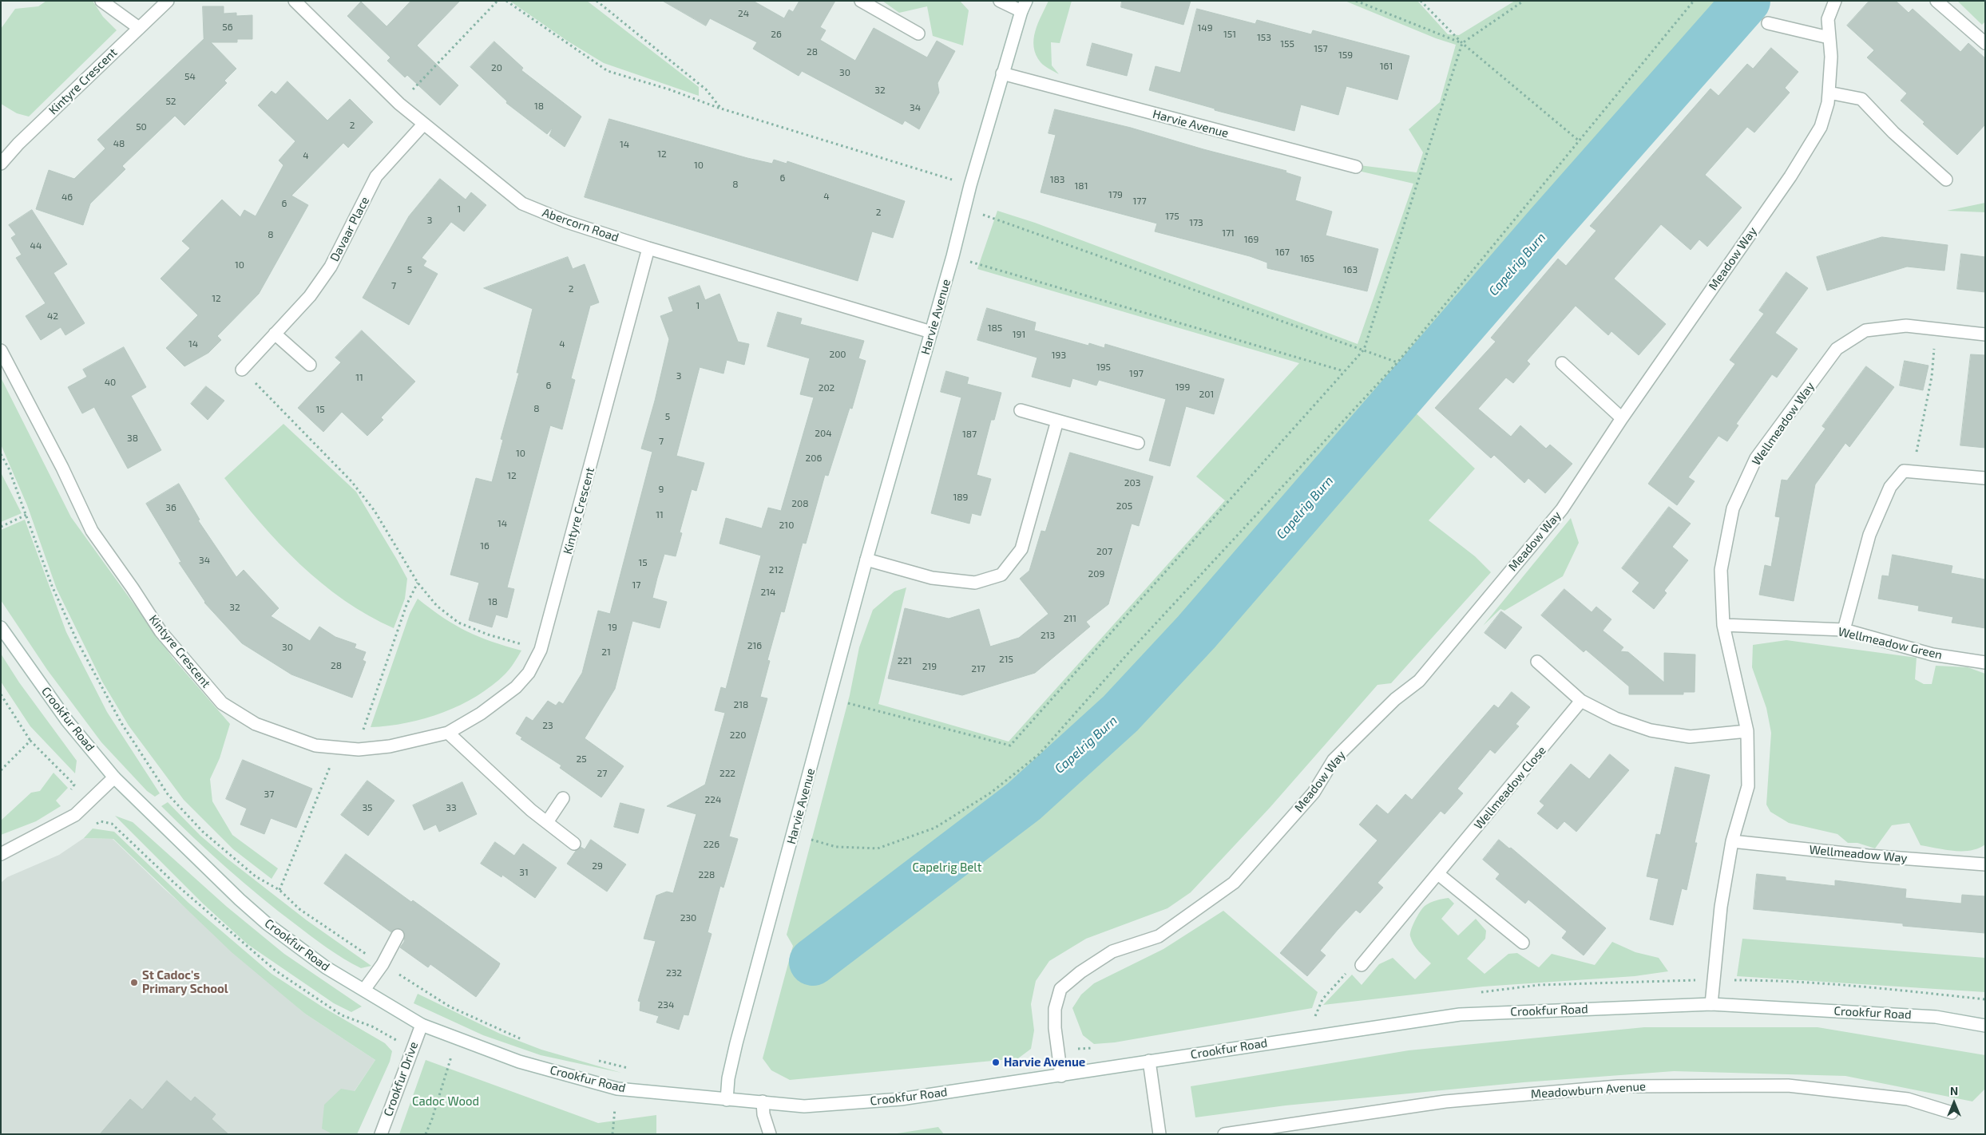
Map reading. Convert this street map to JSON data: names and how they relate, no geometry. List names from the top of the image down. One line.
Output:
{"streets":{"street":["Kintyre Crescent","Harvie Avenue","Abercorn Road","Davaar Place","Meadow Way","Wellmeadow Way","Wellmeadow Green","Crookfur Road","Wellmeadow Close","Crookfur Drive","Meadowburn Avenue"]},"crossings":[["Kintyre Crescent","Abercorn Road"],["Harvie Avenue","Abercorn Road"],["Harvie Avenue","Crookfur Road"],["Abercorn Road","Davaar Place"],["Meadow Way","Crookfur Road"],["Wellmeadow Way","Wellmeadow Green"],["Wellmeadow Way","Crookfur Road"],["Crookfur Road","Crookfur Drive"]],"water":["Capelrig Burn"],"parks":["Capelrig Belt","Cadoc Wood"],"places":["St Cadoc's Primary School","Harvie Avenue"],"house_numbers":["24","56","149","26","151","153","155","157","28","159","161","20","30","54","32","52","18","34","2","50","48","14","12","4","10","6","183","8","181","179","4","46","177","6","1","2","175","3","173","171","8","169","44","167","165","10","5","163","7","2","12","1","42","185","191","14","4","200","193","195","197","3","11","40","6","199","202","201","8","15","5","204","187","38","7","10","206","12","203","9","189","208","205","36","11","14","210","16","207","34","15","212","209","17","214","18","32","211","19","213","216","30","21","215","221","28","219","217","218","23","220","25","27","222","37","224","35","33","226","29","31","228","230","232","234"],"north":"top"}
